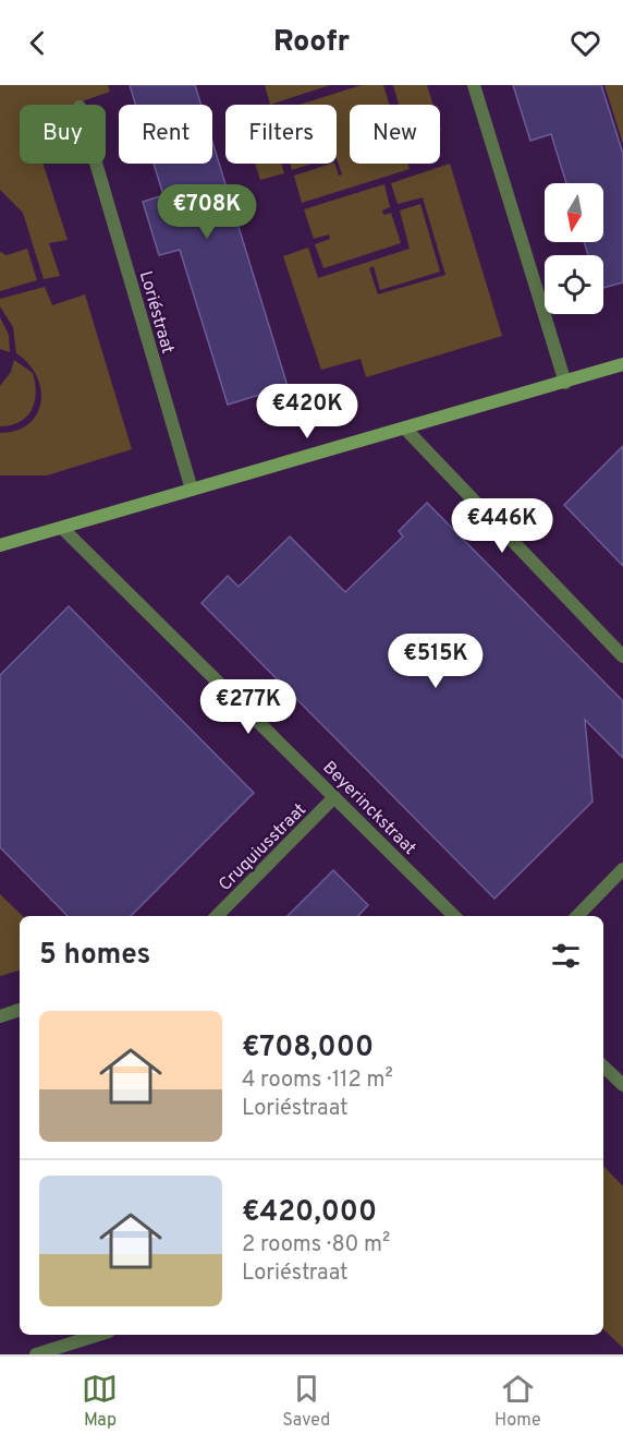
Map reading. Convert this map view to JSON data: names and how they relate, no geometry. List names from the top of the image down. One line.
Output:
{"streets":{"street":["Loriéstraat","Beyerinckstraat","Cruquiusstraat"]},"crossings":[["Beyerinckstraat","Cruquiusstraat"]],"north":"bottom","page":{"header":"Roofr","chip":["Buy","Rent","Filters","New"],"price":["€708K","€420K","€446K","€515K","€277K"],"heading":"5 homes","list":[{"name":"€708,000","note":"4 rooms · 112 m² · Loriéstraat"},{"name":"€420,000","note":"2 rooms · 80 m² · Loriéstraat"}],"tabs":["Map","Saved","Home"]}}
